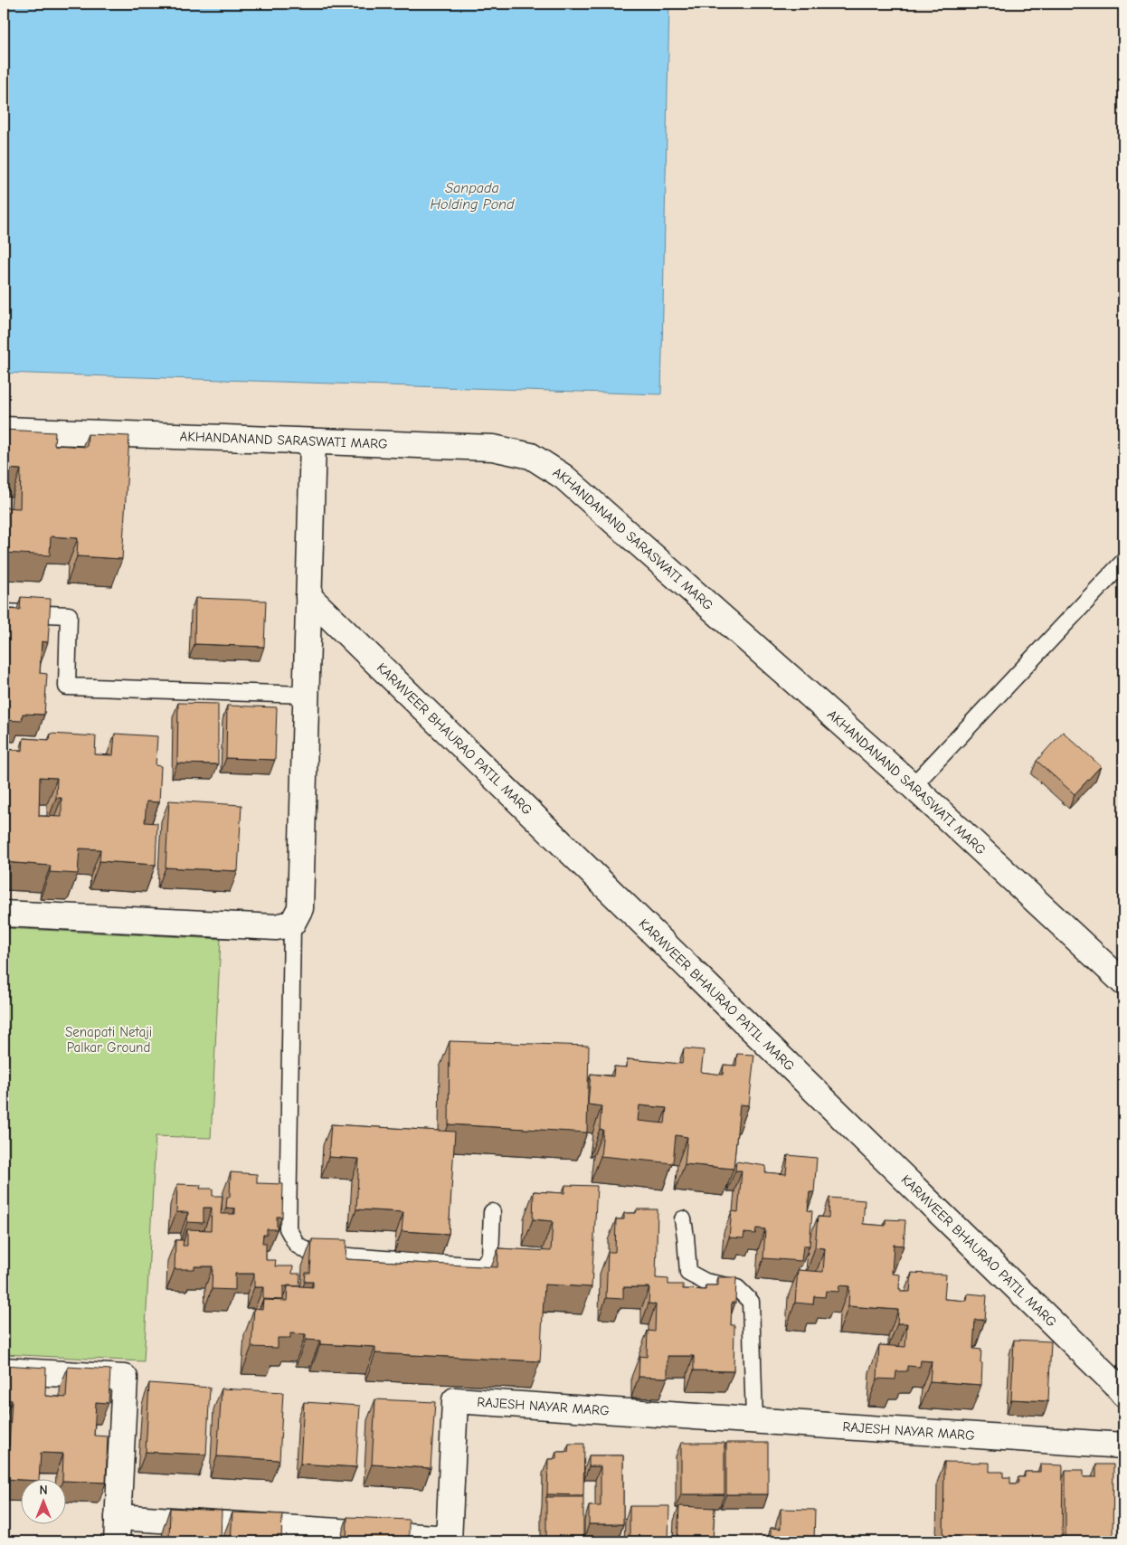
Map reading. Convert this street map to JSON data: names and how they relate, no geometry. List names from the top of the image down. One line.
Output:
{"streets":{"street":["AKHANDANAND SARASWATI MARG","KARMVEER BHAURAO PATIL MARG","RAJESH NAYAR MARG"]},"water":["Sanpada Holding Pond"],"parks":["Senapati Netaji Palkar Ground"],"north":"top"}
